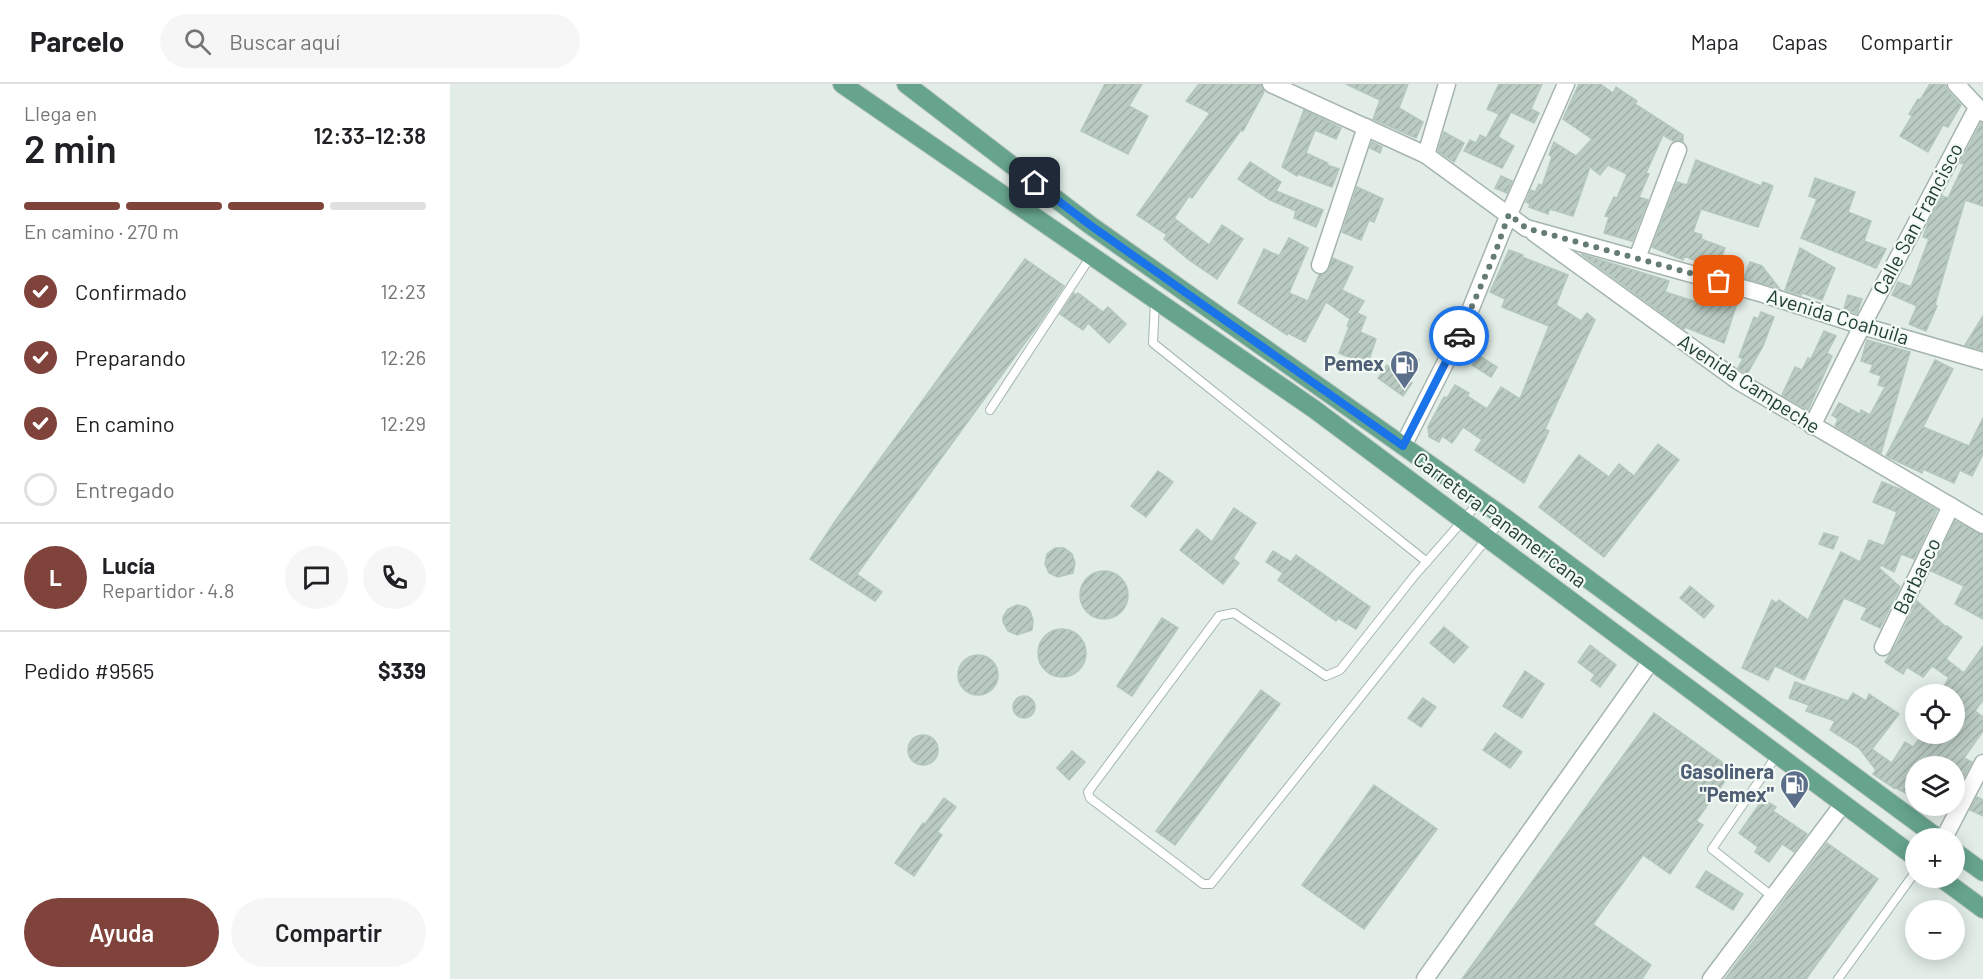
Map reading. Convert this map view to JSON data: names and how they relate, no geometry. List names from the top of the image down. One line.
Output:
{"streets":{"main road":["Carretera Panamericana"],"street":["Calle San Francisco","Avenida Coahuila","Avenida Campeche","Barbasco"]},"crossings":[["Calle San Francisco","Avenida Coahuila"],["Calle San Francisco","Avenida Campeche"],["Avenida Coahuila","Avenida Campeche"],["Avenida Campeche","Barbasco"]],"places":{"fuel station":["Pemex","Gasolinera \"Pemex\""]},"page":{"header":"Parcelo","search":"Buscar aquí","nav":["Mapa","Capas","Compartir"],"heading":["2 min","Llega en","12:33–12:38"],"panel":["Lucía","Repartidor · 4.8","Pedido #9565","$339"],"bar":"En camino · 270 m","list":[["Confirmado","12:23"],["Preparando","12:26"],["En camino","12:29"],"Entregado"],"round":"L","map_buttons":["+","−"],"buttons":["Ayuda","Compartir"]}}
